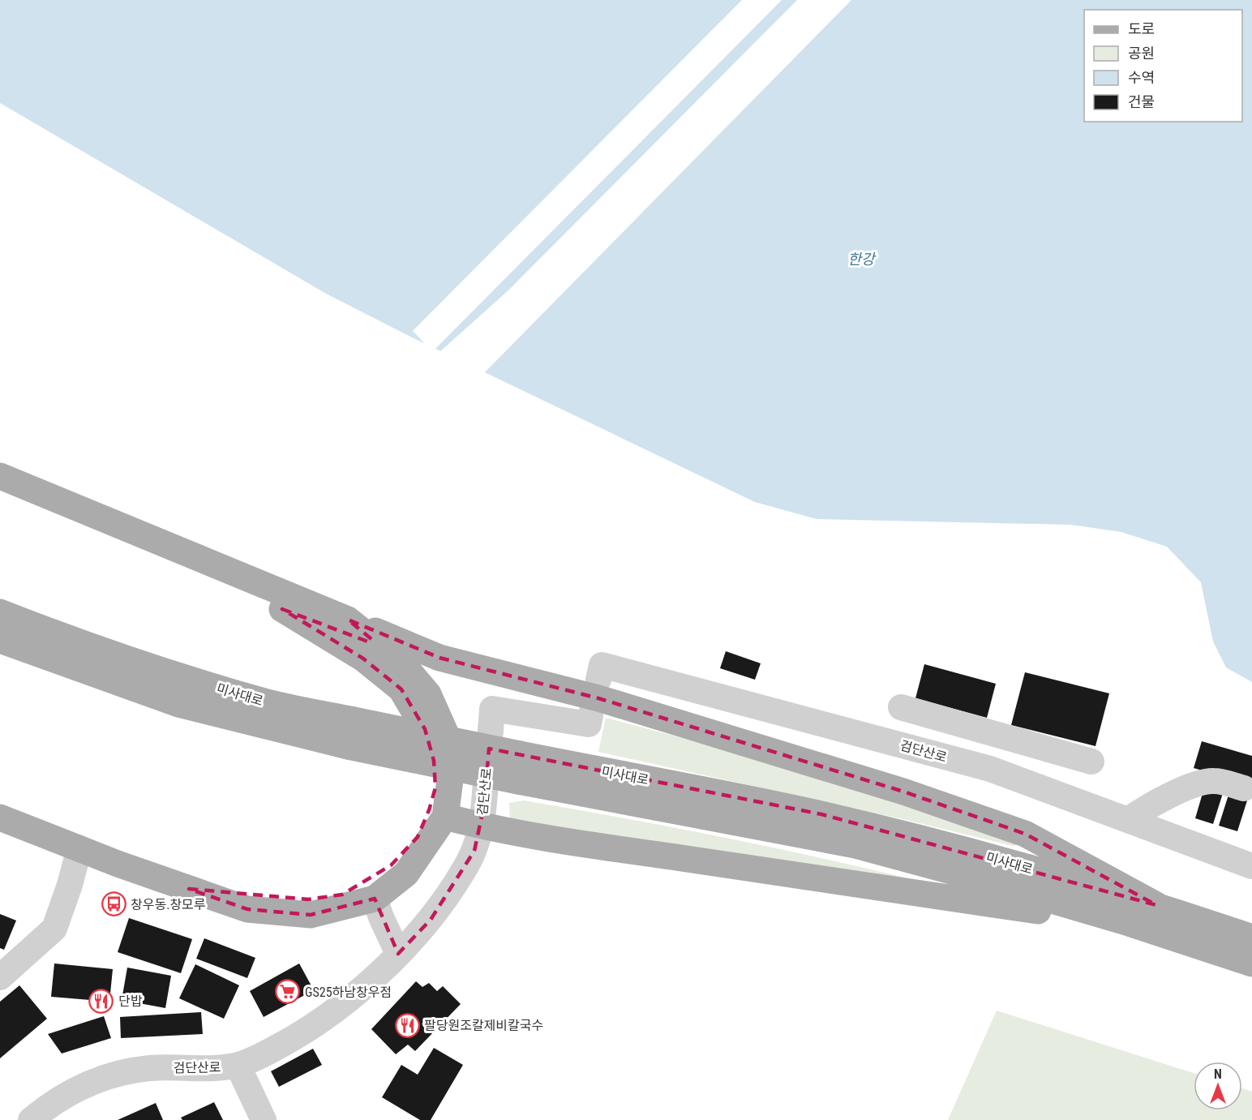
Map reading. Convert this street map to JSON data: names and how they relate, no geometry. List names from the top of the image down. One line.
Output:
{"streets":{"main road":["미사대로"],"street":["검단산로"]},"water":["한강"],"places":{"bus stop":["창우동.창모루"],"supermarket":["GS25하남창우점"],"restaurant":["단밥","팔당원조칼제비칼국수"]},"legend":["도로","공원","수역","건물"],"north":"top"}
